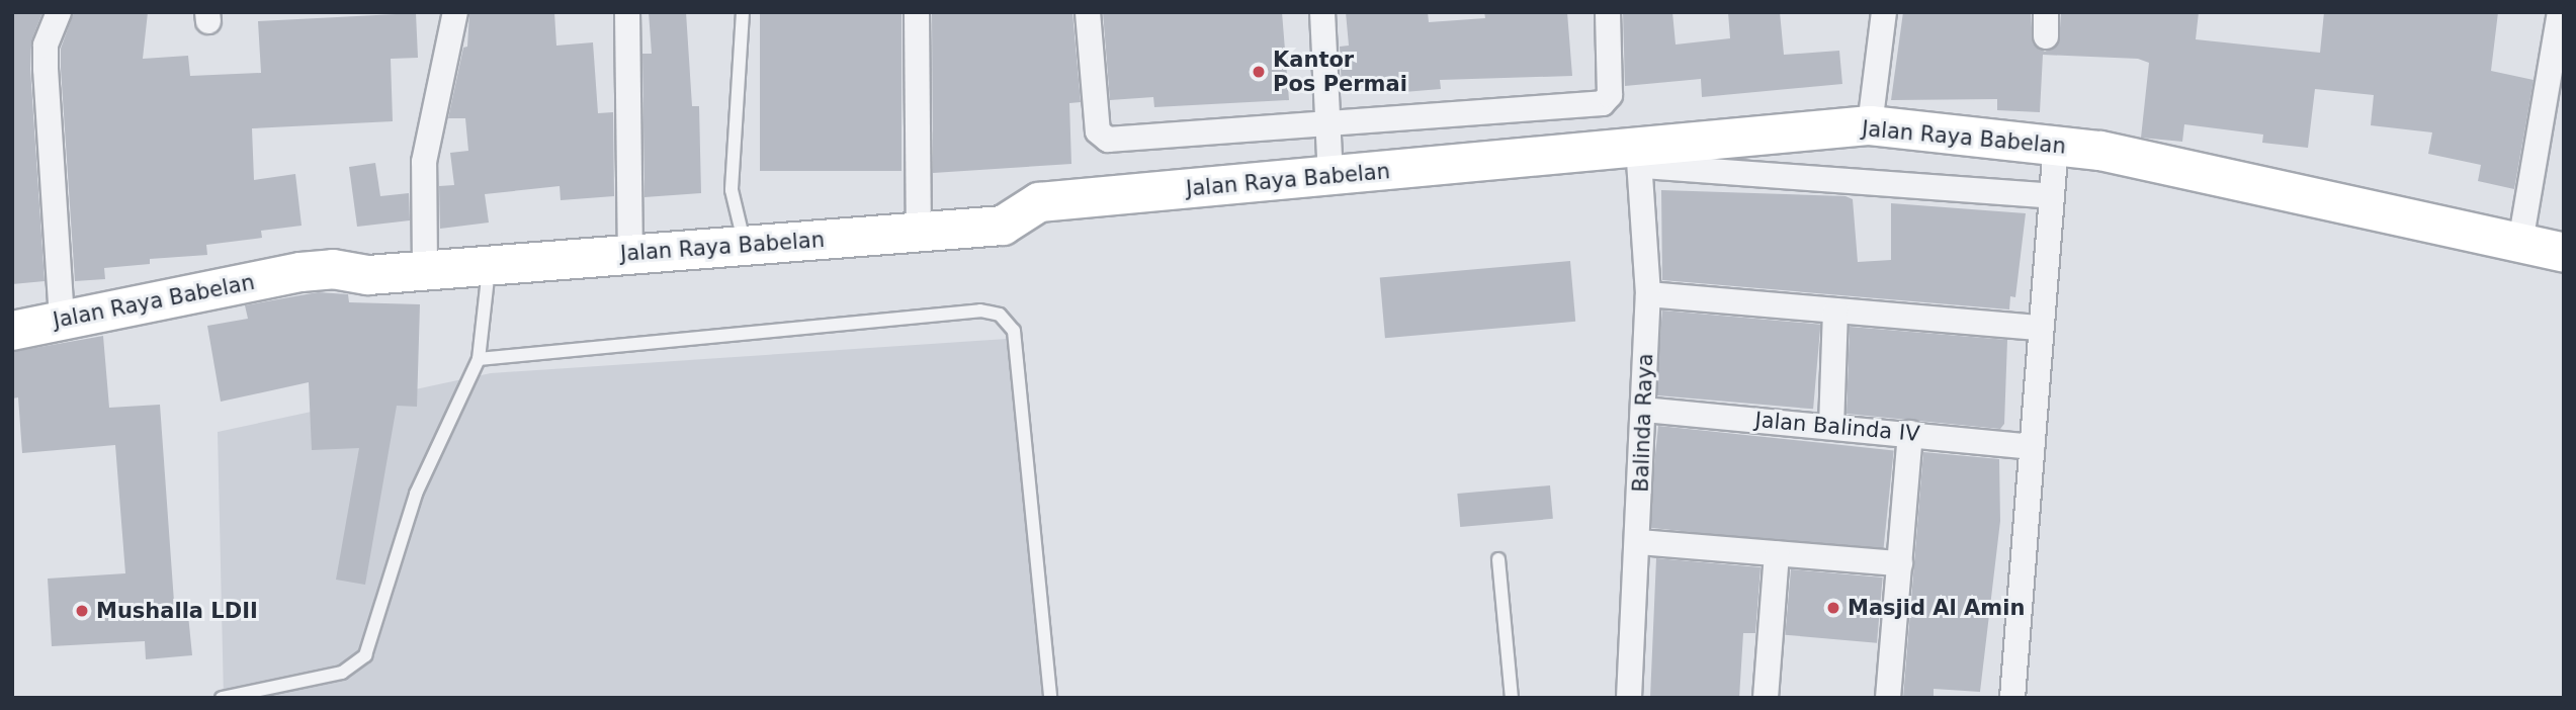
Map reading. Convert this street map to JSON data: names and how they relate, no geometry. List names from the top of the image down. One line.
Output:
{"streets":{"main road":["Jalan Raya Babelan"],"street":["Balinda Raya","Jalan Balinda IV"]},"crossings":[["Jalan Raya Babelan","Balinda Raya"],["Balinda Raya","Jalan Balinda IV"]],"places":["Kantor Pos Permai","Masjid Al Amin","Mushalla LDII"]}
